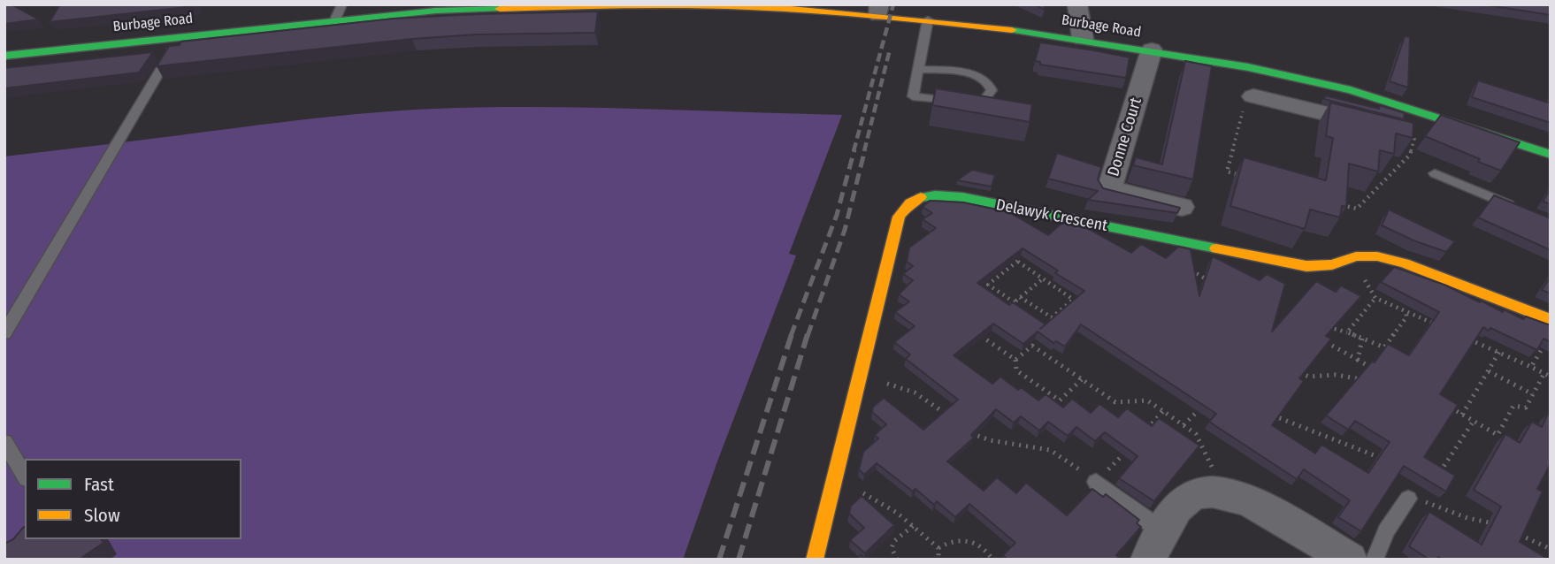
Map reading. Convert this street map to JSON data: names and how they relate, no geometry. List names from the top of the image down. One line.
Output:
{"streets":{"street":["Burbage Road","Donne Court","Delawyk Crescent"]},"crossings":[["Burbage Road","Donne Court"]],"legend":["Fast","Slow"]}
